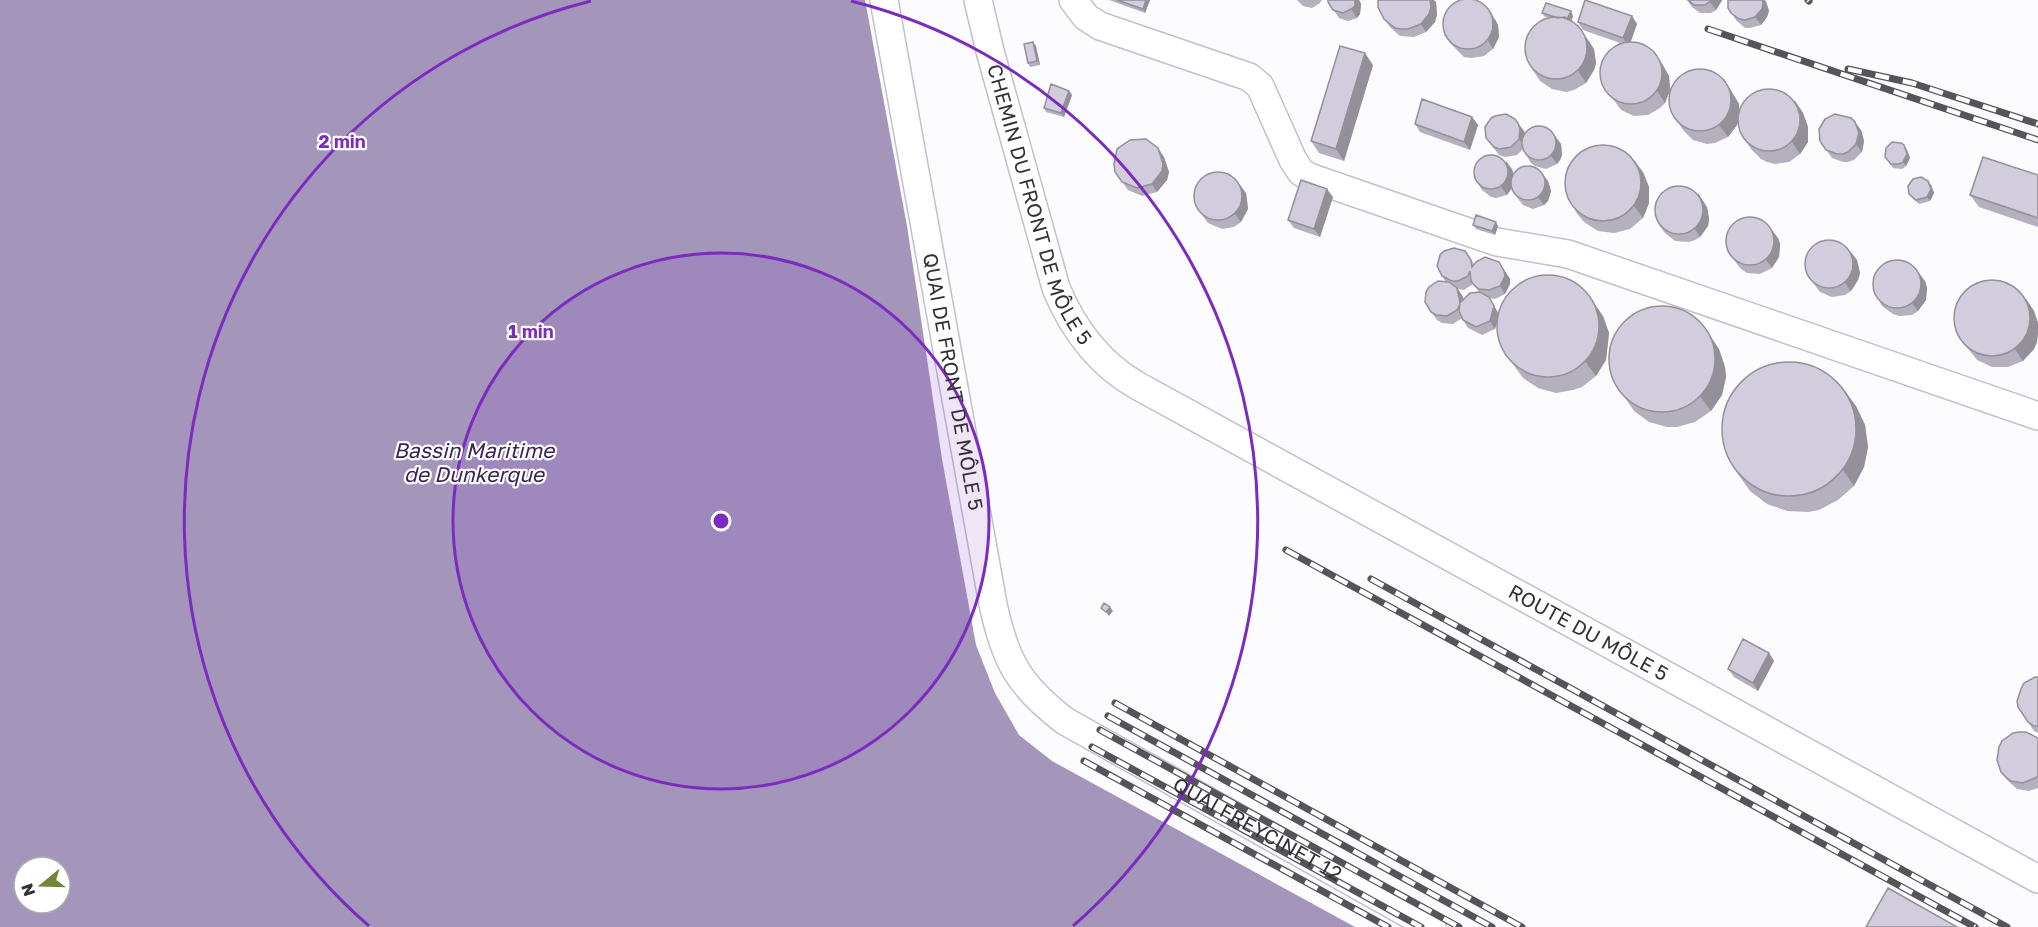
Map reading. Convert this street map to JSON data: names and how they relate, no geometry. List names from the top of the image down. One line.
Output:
{"streets":{"street":["CHEMIN DU FRONT DE MÔLE 5","QUAI DE FRONT DE MÔLE 5","ROUTE DU MÔLE 5","QUAI FREYCINET 12"]},"crossings":[["CHEMIN DU FRONT DE MÔLE 5","ROUTE DU MÔLE 5"],["QUAI DE FRONT DE MÔLE 5","QUAI FREYCINET 12"]],"water":["Bassin Maritime de Dunkerque"],"north":"left","rings":["2 min","1 min"]}
